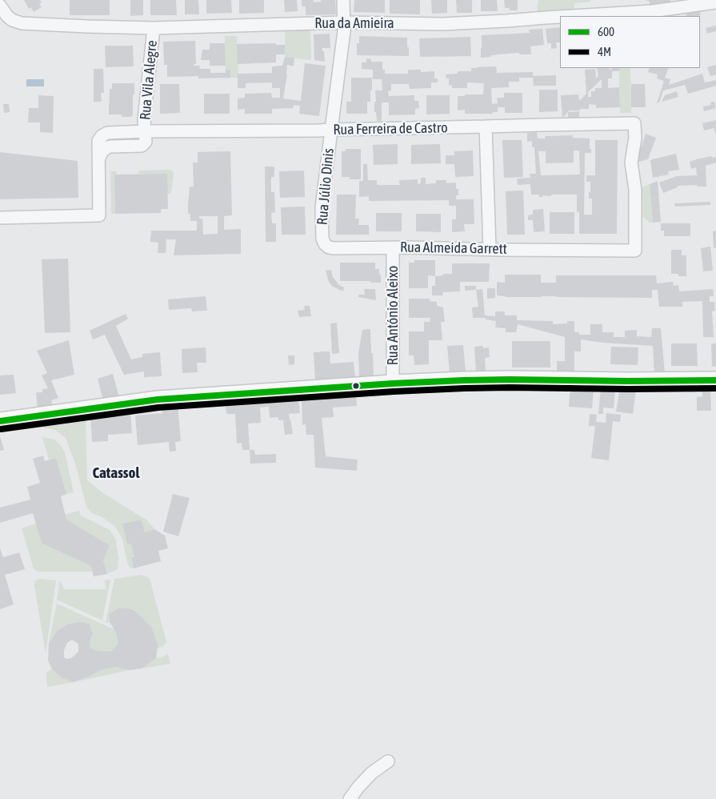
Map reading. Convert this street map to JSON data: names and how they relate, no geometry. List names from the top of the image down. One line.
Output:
{"streets":{"street":["Rua da Amieira","Rua Vila Alegre","Rua Ferreira de Castro","Rua Júlio Dinis","Rua Almeida Garrett","Rua António Aleixo"]},"crossings":[["Rua da Amieira","Rua Vila Alegre"],["Rua da Amieira","Rua Júlio Dinis"],["Rua Vila Alegre","Rua Ferreira de Castro"],["Rua Ferreira de Castro","Rua Júlio Dinis"],["Rua Ferreira de Castro","Rua Almeida Garrett"],["Rua Júlio Dinis","Rua Almeida Garrett"],["Rua Almeida Garrett","Rua António Aleixo"]],"districts":["Catassol"],"lines":["transit line 600","transit line 4M"],"legend":["600","4M"]}
